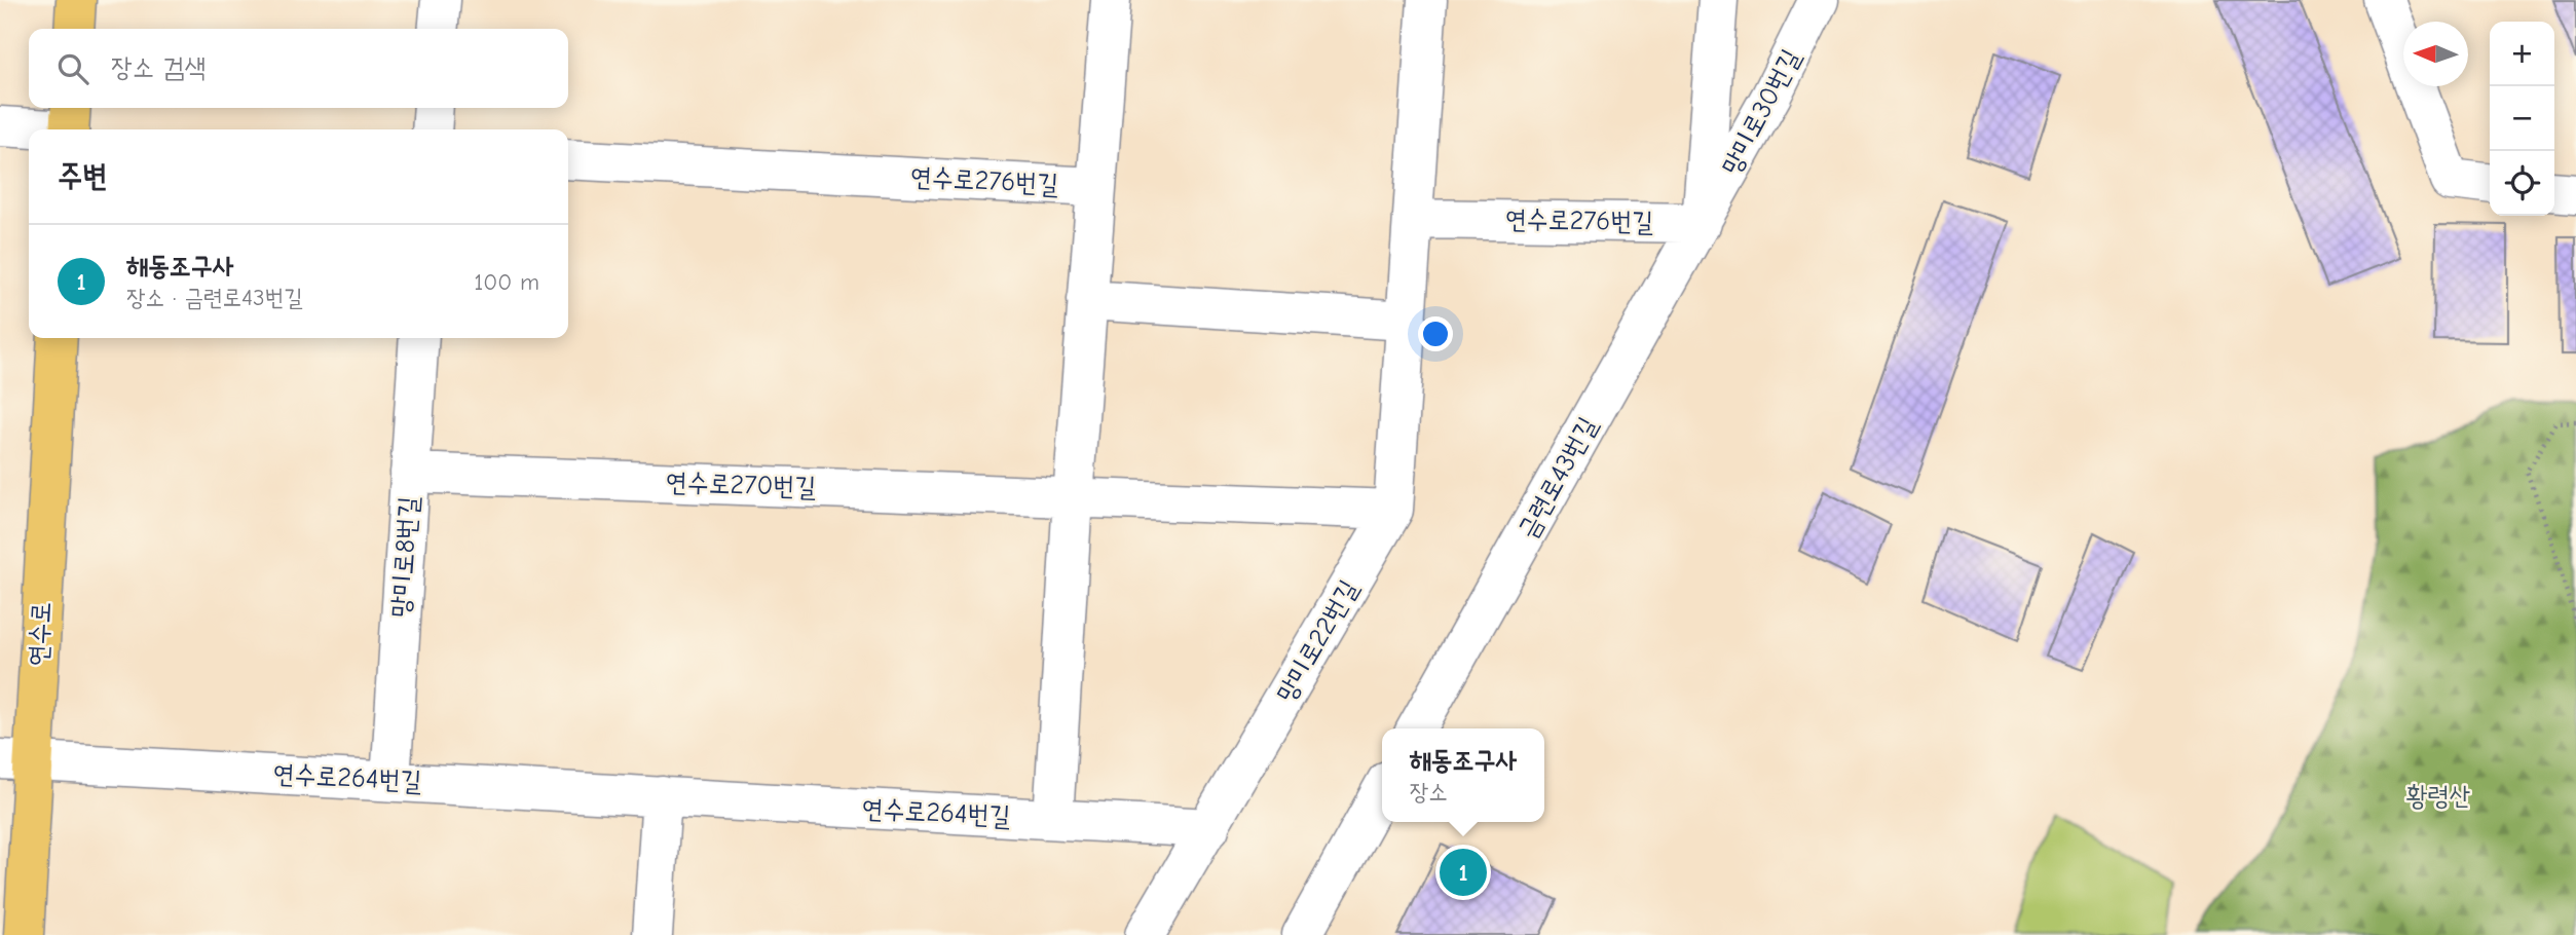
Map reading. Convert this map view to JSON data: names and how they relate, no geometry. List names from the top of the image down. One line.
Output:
{"streets":{"main road":["연수로"],"street":["망미로30번길","연수로276번길","금련로43번길","연수로270번길","망미로8번길","망미로22번길","연수로264번길"]},"crossings":[["망미로30번길","연수로276번길"],["망미로30번길","금련로43번길"],["연수로276번길","금련로43번길"],["연수로276번길","연수로270번길"],["연수로276번길","망미로22번길"],["연수로270번길","망미로8번길"],["연수로270번길","망미로22번길"],["망미로8번길","연수로264번길"],["연수로","연수로264번길"],["망미로22번길","연수로264번길"]],"parks":["황령산"],"north":"left","page":{"map_buttons":["+","−"],"search":"장소 검색","heading":"주변","list":[{"mark":"1","name":"해동조구사","note":"장소 · 금련로43번길","value":"100 m"}],"popup":["해동조구사","장소"],"pins":"1"}}
